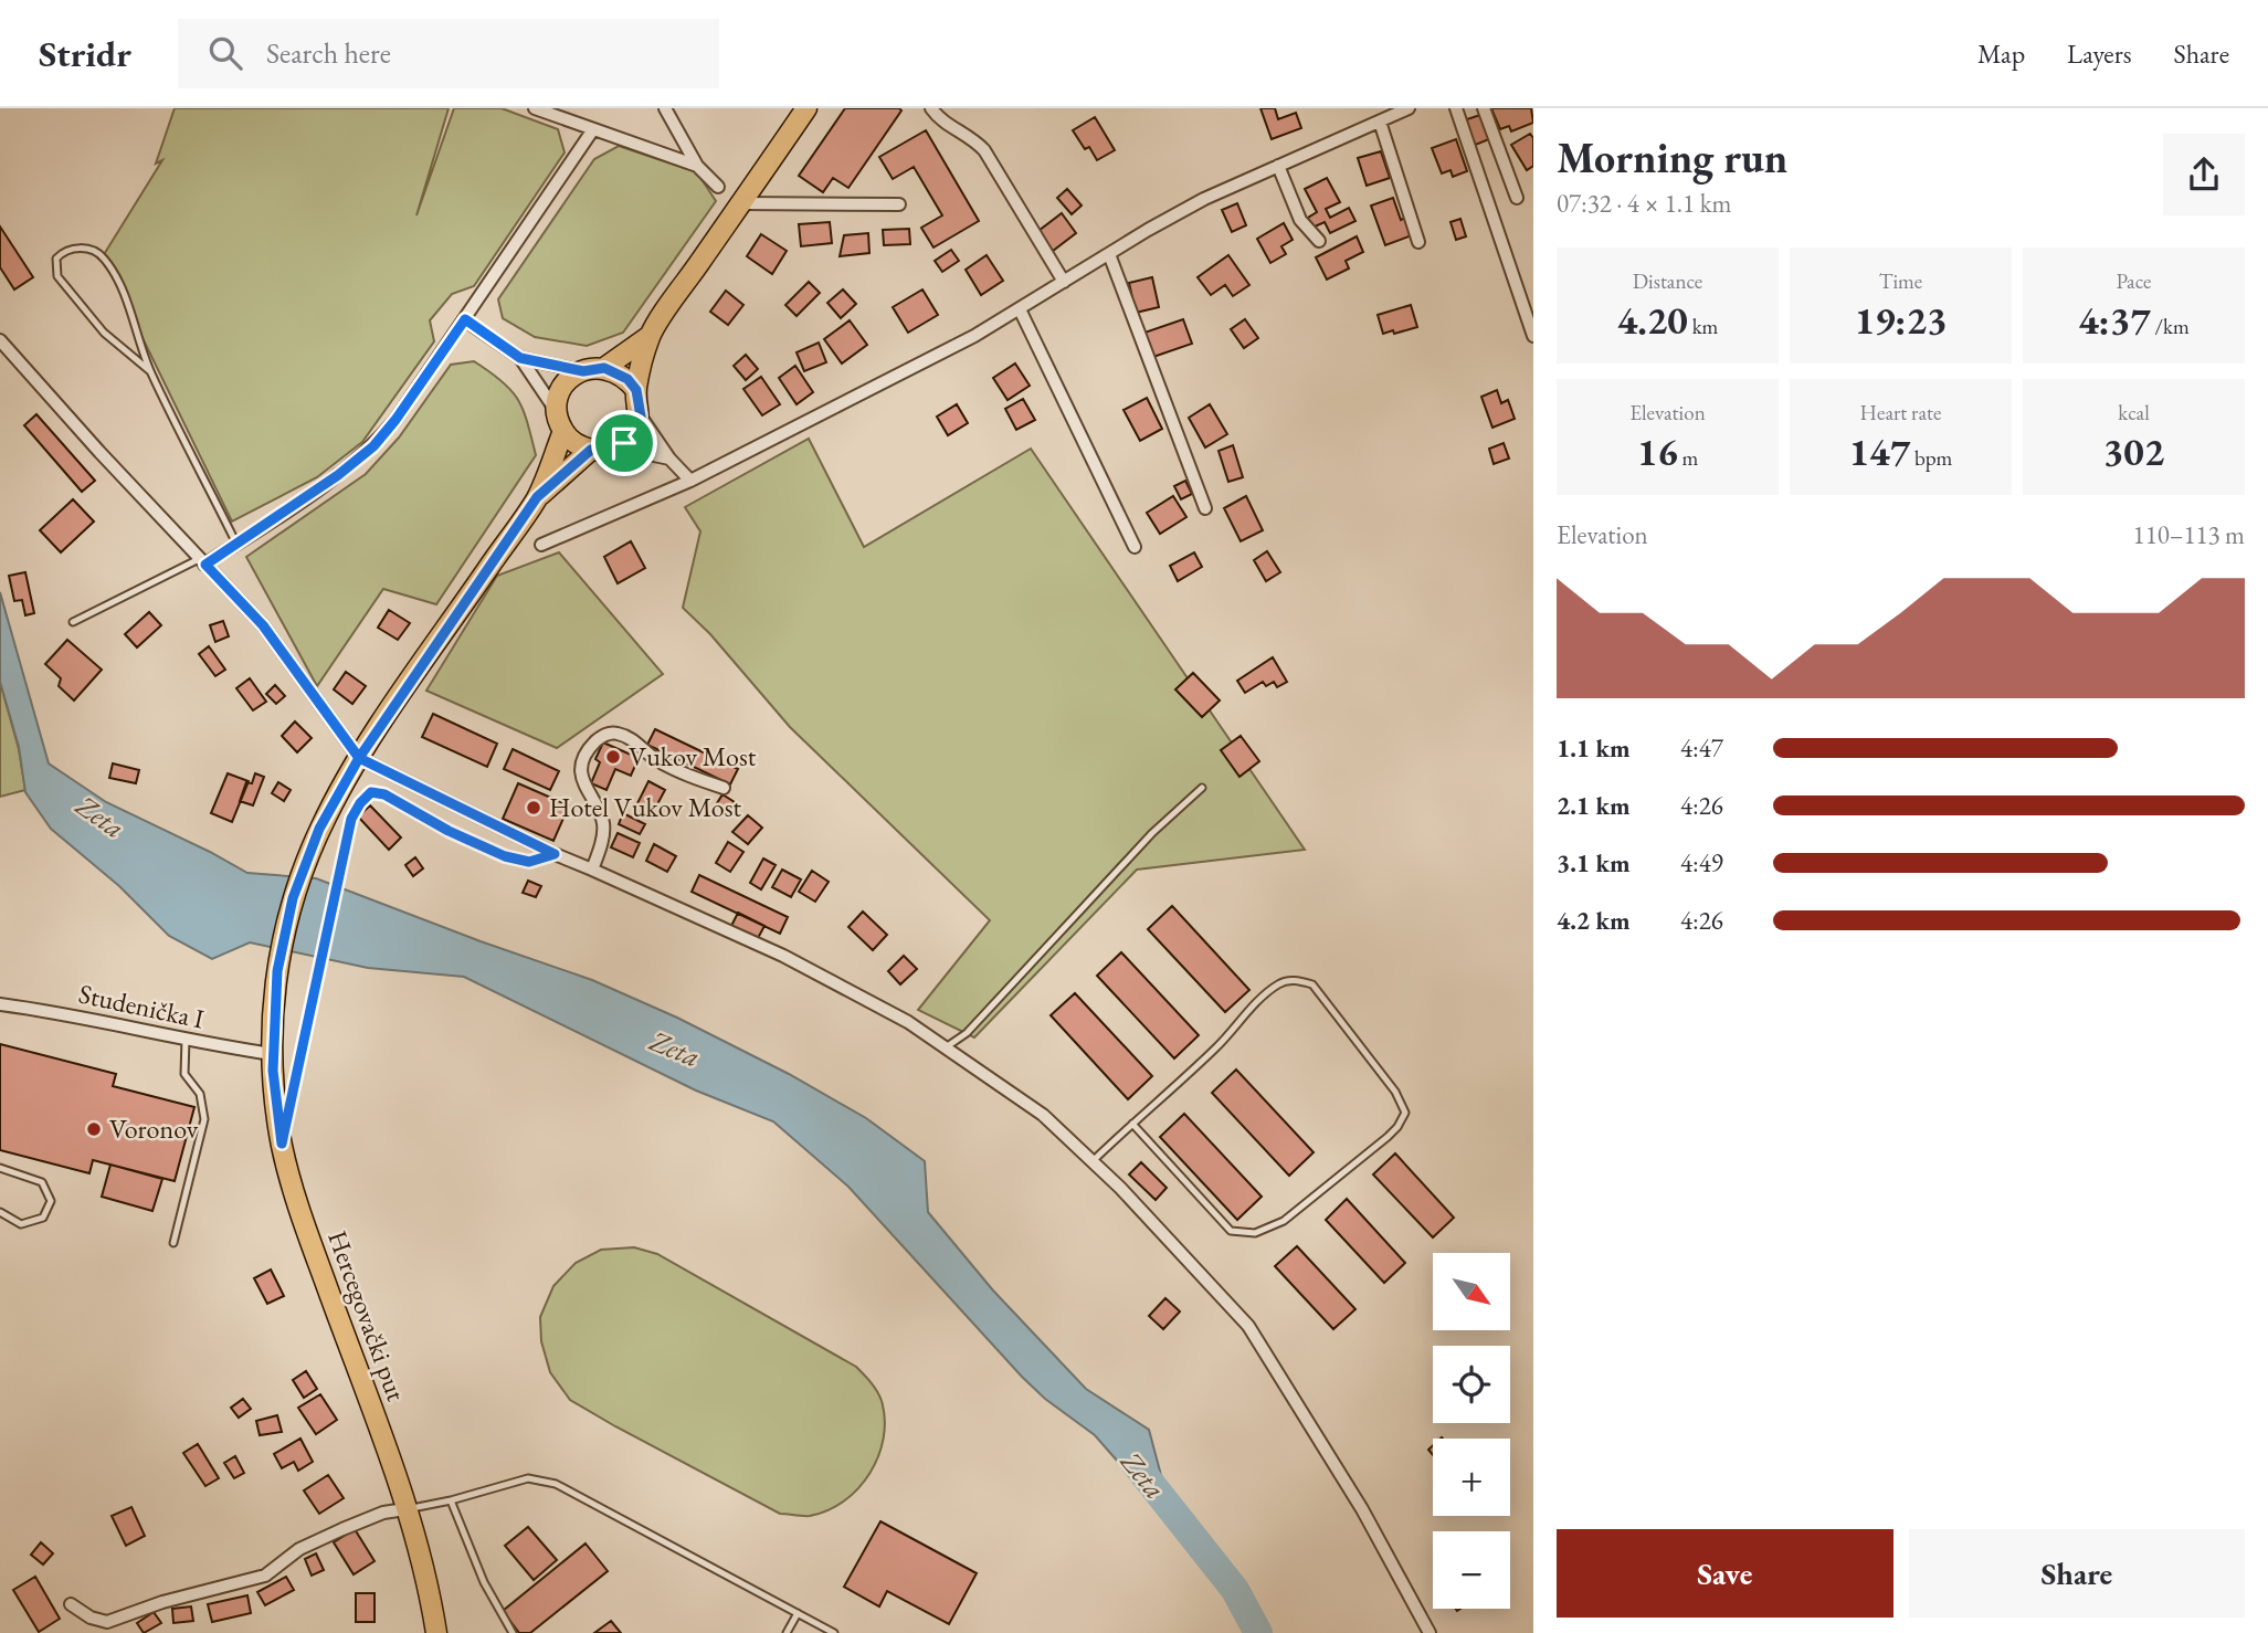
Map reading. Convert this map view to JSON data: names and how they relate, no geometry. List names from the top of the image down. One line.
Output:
{"streets":{"main road":["Hercegovački put"],"street":["Studenička I"]},"crossings":[["Studenička I","Hercegovački put"]],"water":["Zeta"],"places":["Vukov Most","Hotel Vukov Most","Voronov"],"north":"bottom right","page":{"header":"Stridr","search":"Search here","nav":["Map","Layers","Share"],"heading":["Morning run","07:32 · 4 × 1.1 km"],"stats":[["Distance","4.20 km"],["Time","19:23"],["Pace","4:37 /km"],["Elevation","16 m"],["Heart rate","147 bpm"],["kcal","302"]],"chart":["Elevation","110–113 m"],"list":[{"name":"1.1 km","note":"4:47"},{"name":"2.1 km","note":"4:26"},{"name":"3.1 km","note":"4:49"},{"name":"4.2 km","note":"4:26"}],"map_buttons":["+","−"],"buttons":["Save","Share"]}}
